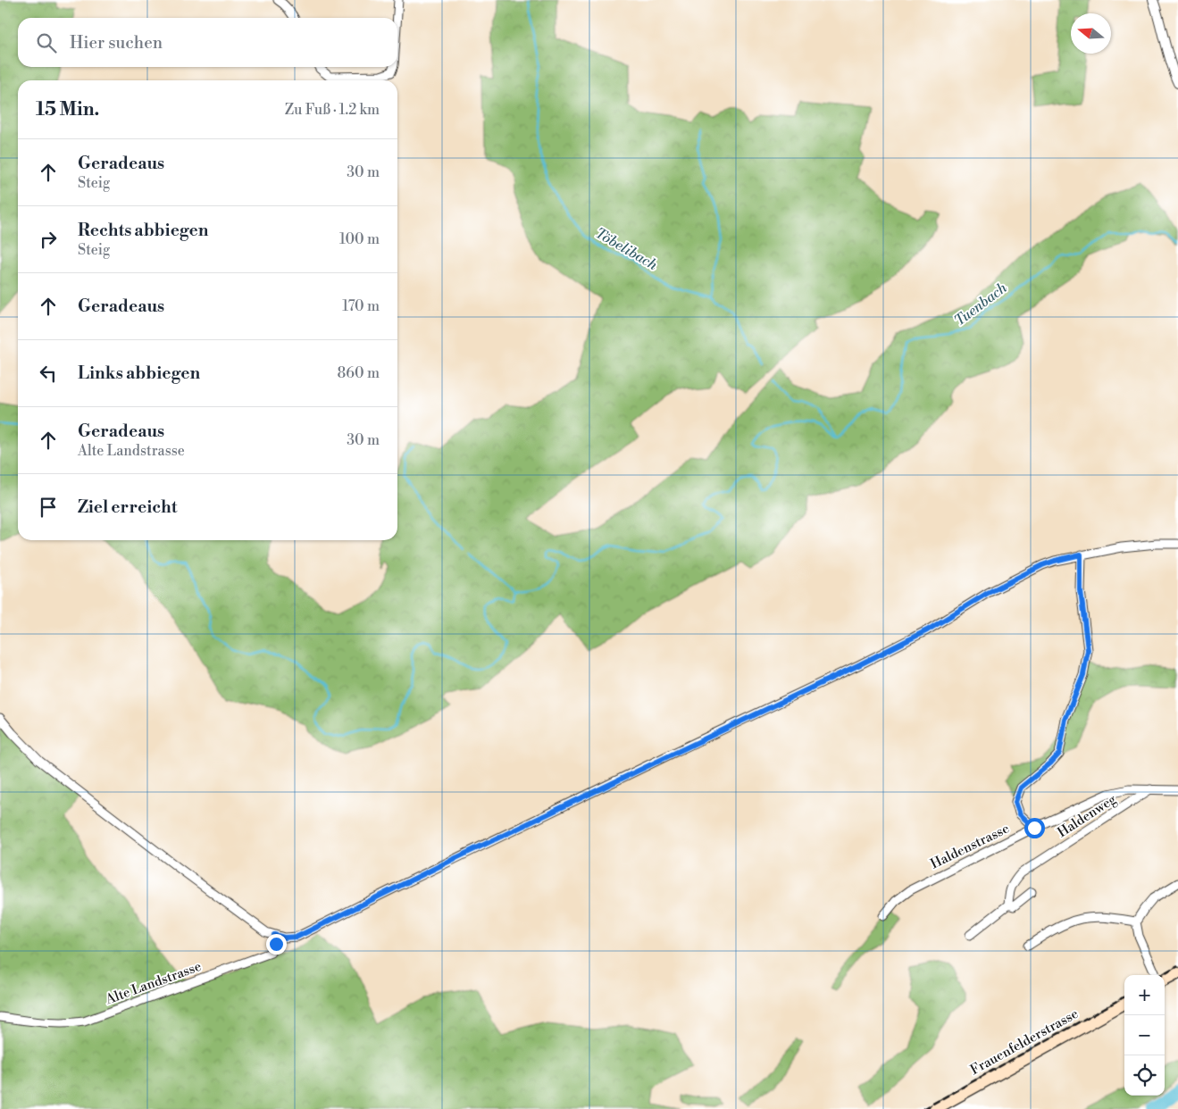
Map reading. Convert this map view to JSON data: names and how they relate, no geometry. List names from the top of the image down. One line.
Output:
{"streets":{"main road":["Frauenfelderstrasse"],"street":["Haldenweg","Haldenstrasse","Alte Landstrasse"]},"crossings":[["Haldenweg","Haldenstrasse"]],"water":["Töbelibach","Tuenbach"],"north":"left","page":{"search":"Hier suchen","heading":["15 Min.","Zu Fuß · 1.2 km"],"list":[["Geradeaus","Steig","30 m"],["Rechts abbiegen","Steig","100 m"],["Geradeaus","170 m"],["Links abbiegen","860 m"],["Geradeaus","Alte Landstrasse","30 m"],"Ziel erreicht"],"map_buttons":["+","−"]}}
